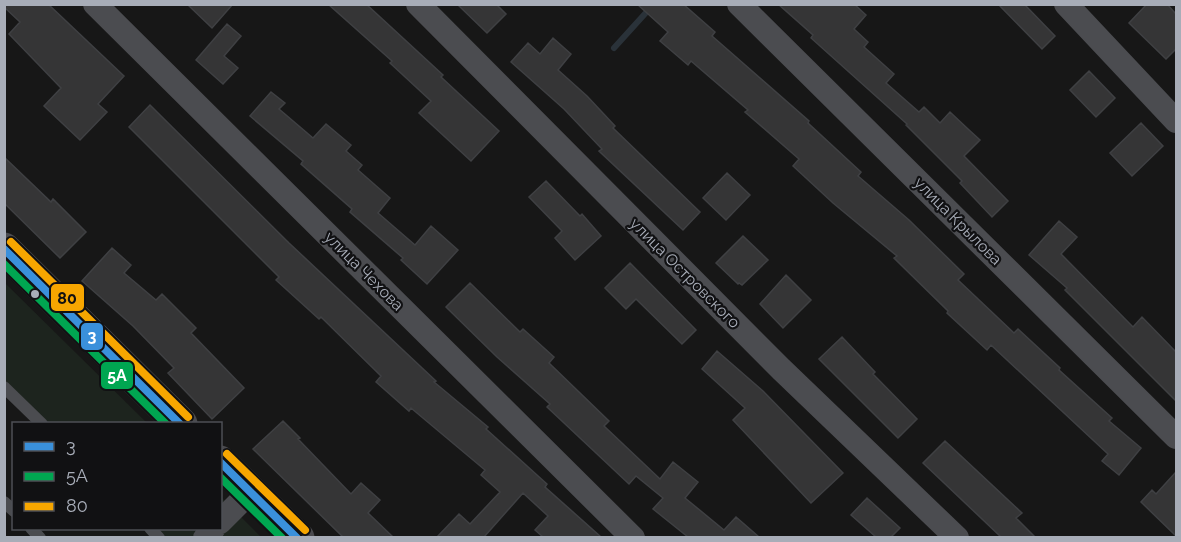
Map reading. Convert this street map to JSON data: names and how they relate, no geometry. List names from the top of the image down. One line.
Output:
{"streets":{"street":["улица Крылова","улица Чехова","улица Островского"]},"lines":["transit line 80","transit line 3","transit line 5А"],"legend":["3","5А","80"]}
